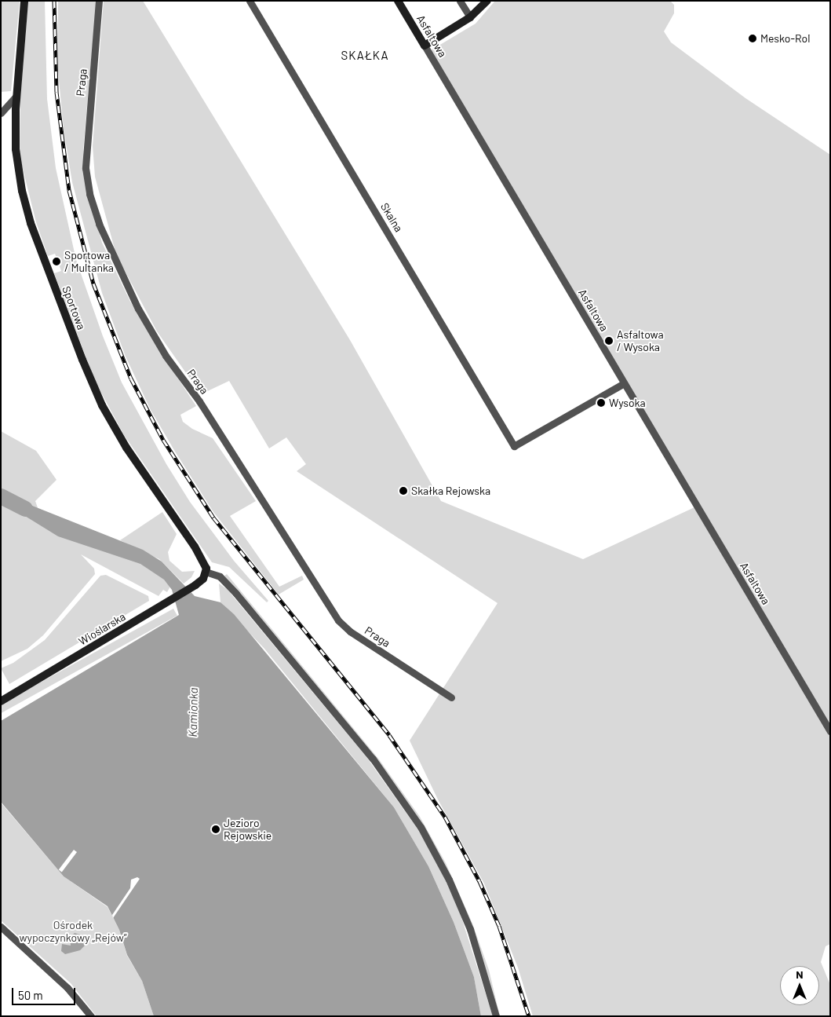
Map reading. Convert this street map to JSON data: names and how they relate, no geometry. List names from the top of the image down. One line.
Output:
{"streets":{"street":["Asfaltowa","Praga","Skalna","Sportowa","Wioślarska"]},"crossings":[["Asfaltowa","Skalna"],["Sportowa","Wioślarska"]],"districts":["SKAŁKA"],"water":["Kamionka"],"parks":["Ośrodek wypoczynkowy „Rejów”"],"places":["Mesko-Rol","Sportowa / Multanka","Asfaltowa / Wysoka","Wysoka","Skałka Rejowska","Jezioro Rejowskie"],"scale_bar":"50 m","north":"top"}
